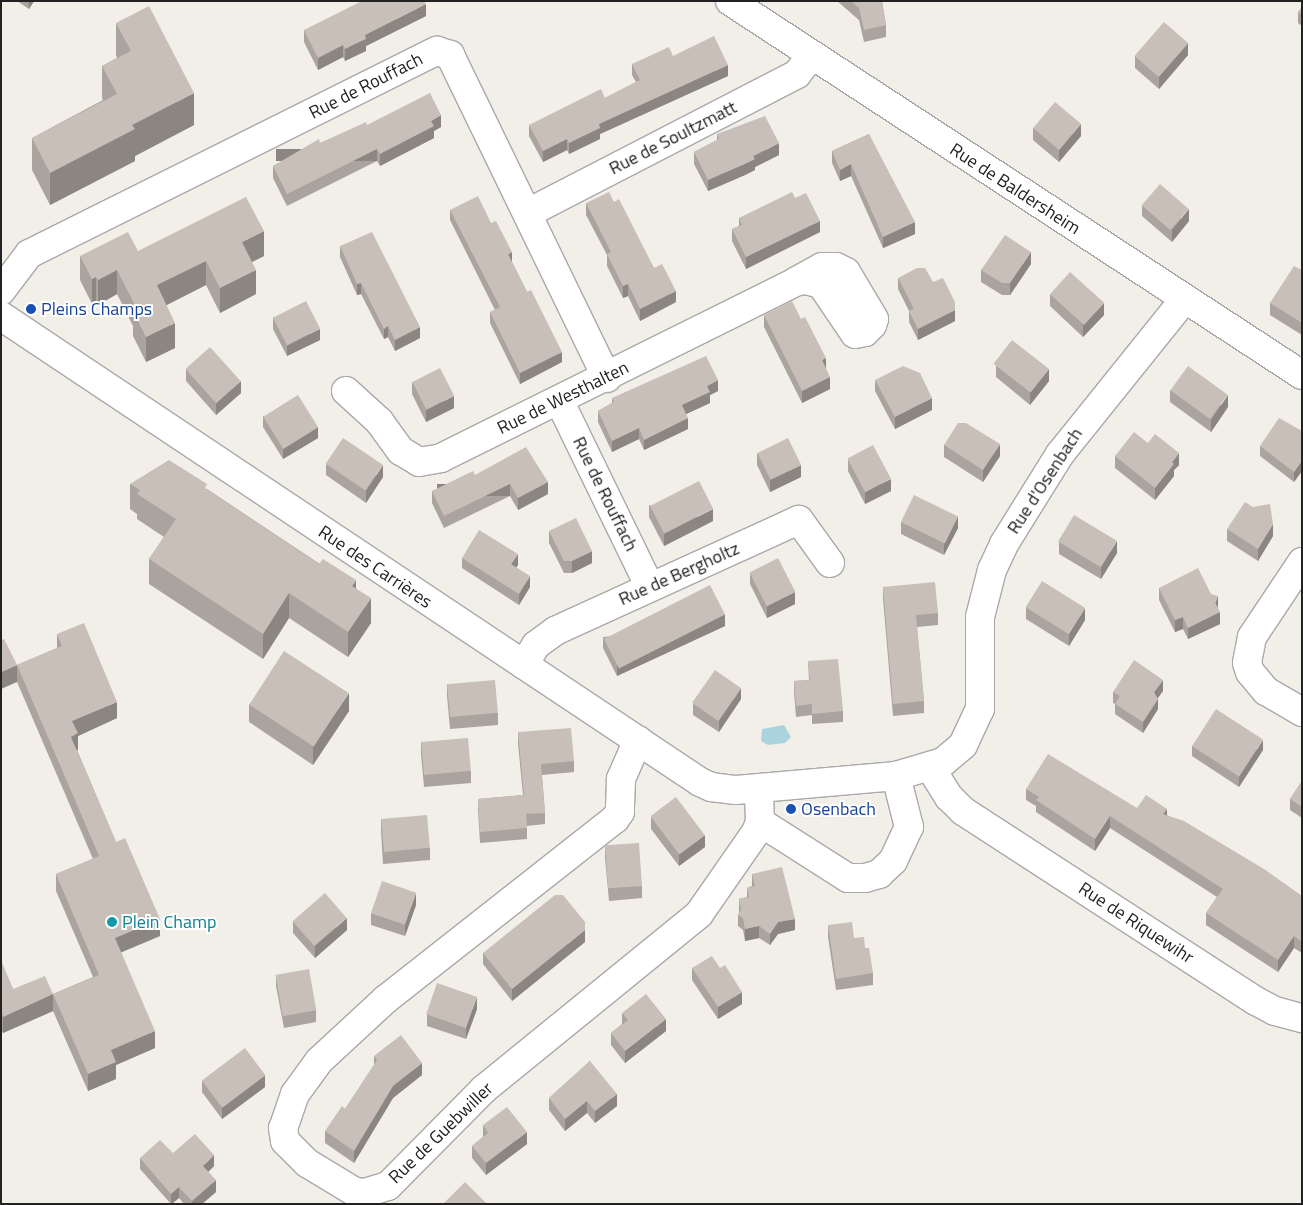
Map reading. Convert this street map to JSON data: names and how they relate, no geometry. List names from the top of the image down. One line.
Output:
{"streets":{"street":["Rue de Rouffach","Rue de Soultzmatt","Rue de Baldersheim","Rue de Westhalten","Rue d'Osenbach","Rue des Carrières","Rue de Bergholtz","Rue de Riquewihr","Rue de Guebwiller"]},"crossings":[["Rue de Rouffach","Rue de Soultzmatt"],["Rue de Rouffach","Rue de Westhalten"],["Rue de Rouffach","Rue de Bergholtz"],["Rue de Soultzmatt","Rue de Baldersheim"],["Rue de Baldersheim","Rue d'Osenbach"],["Rue d'Osenbach","Rue des Carrières"],["Rue d'Osenbach","Rue de Riquewihr"],["Rue des Carrières","Rue de Bergholtz"],["Rue des Carrières","Rue de Guebwiller"]],"places":["Pleins Champs","Osenbach","Plein Champ"]}
